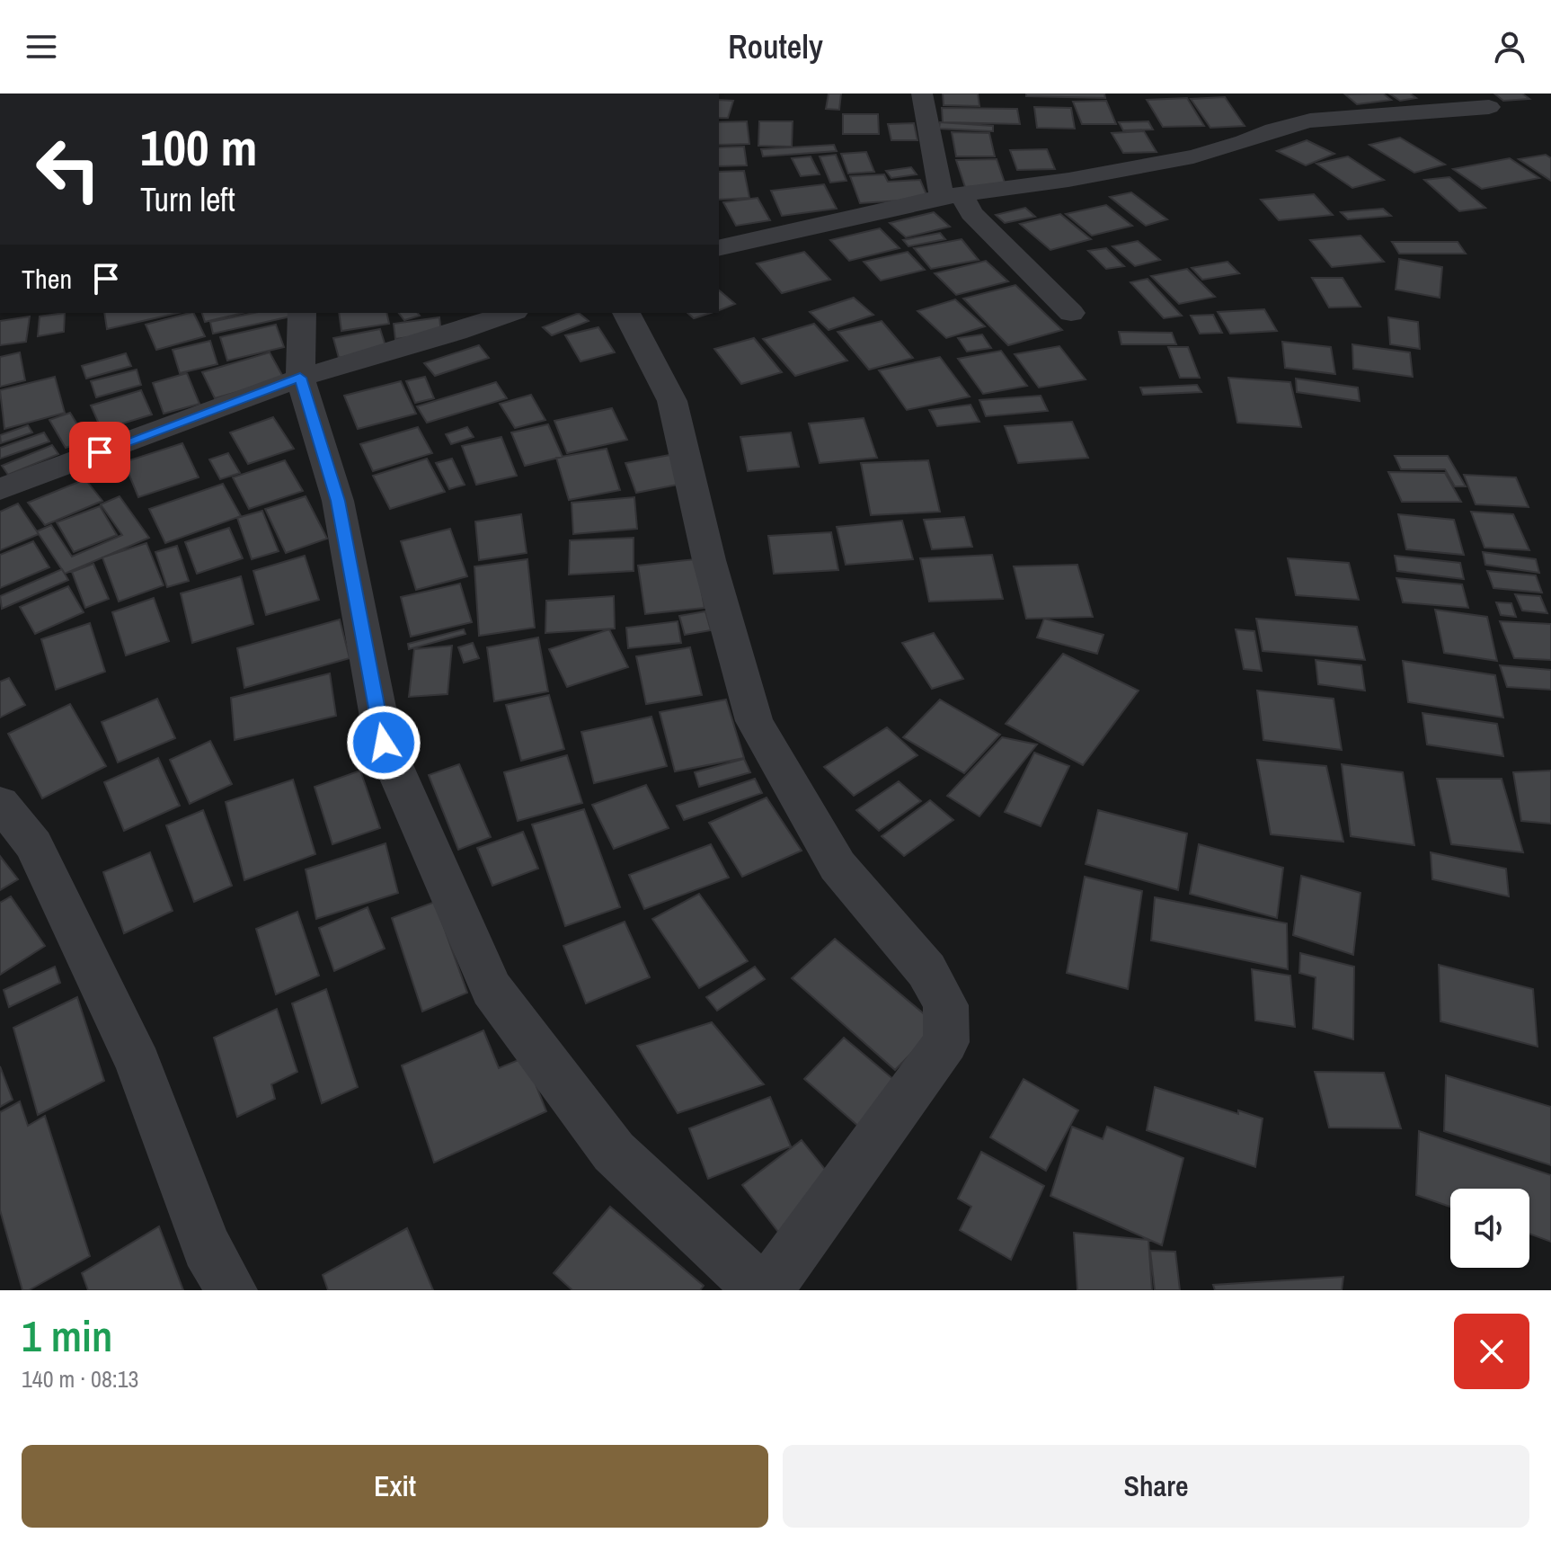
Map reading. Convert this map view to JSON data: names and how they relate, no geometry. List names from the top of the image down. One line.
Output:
{"page":{"header":"Routely","turn":["100 m","Turn left"],"then":"Then","heading":["1 min","140 m · 08:13"],"buttons":["Exit","Share"]}}
